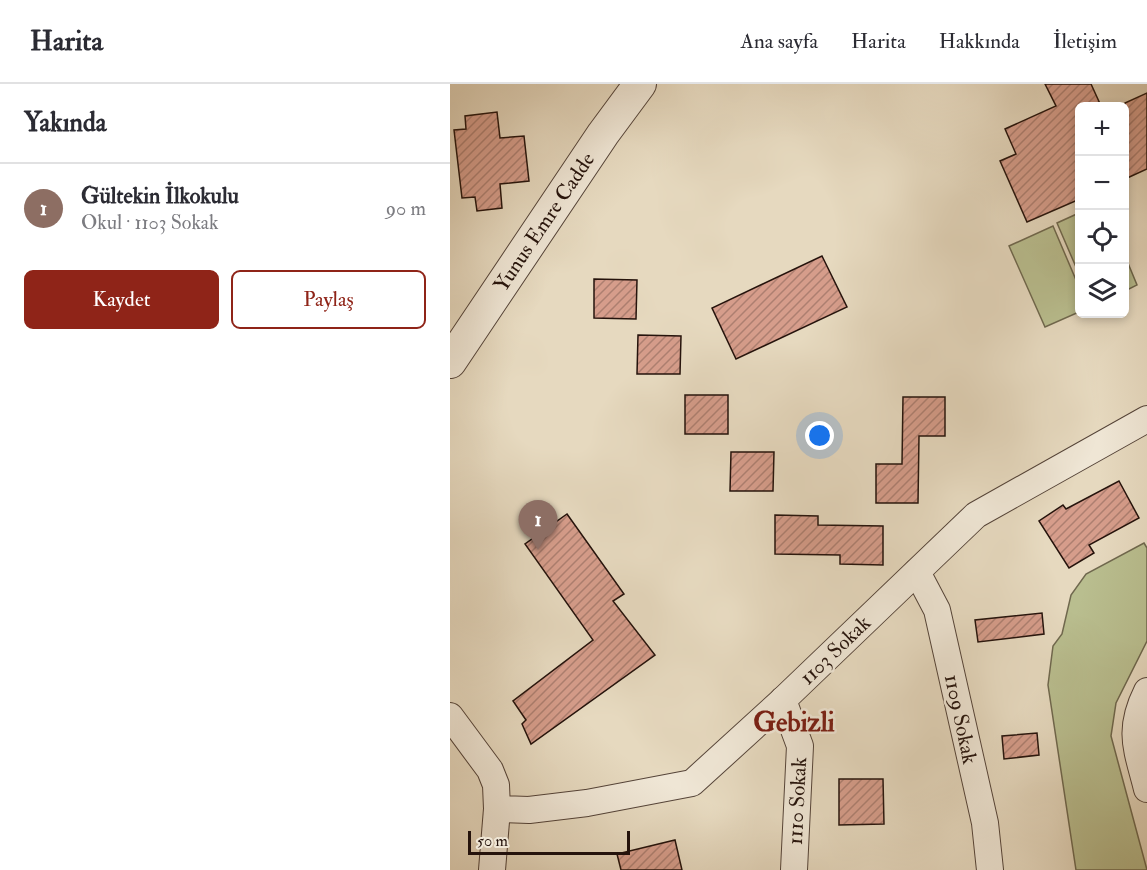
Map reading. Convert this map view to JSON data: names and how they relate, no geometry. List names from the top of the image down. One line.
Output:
{"streets":{"street":["Yunus Emre Cadde","1103 Sokak","1109 Sokak","1110 Sokak"]},"crossings":[["1103 Sokak","1109 Sokak"],["1103 Sokak","1110 Sokak"]],"districts":["Gebizli"],"scale_bar":"50 m","page":{"header":"Harita","nav":["Ana sayfa","Harita","Hakkında","İletişim"],"heading":"Yakında","map_buttons":["+","−"],"list":[{"mark":"1","name":"Gültekin İlkokulu","note":"Okul · 1103 Sokak","value":"90 m"}],"buttons":["Kaydet","Paylaş"],"pins":"1","scale":"50 m"}}
